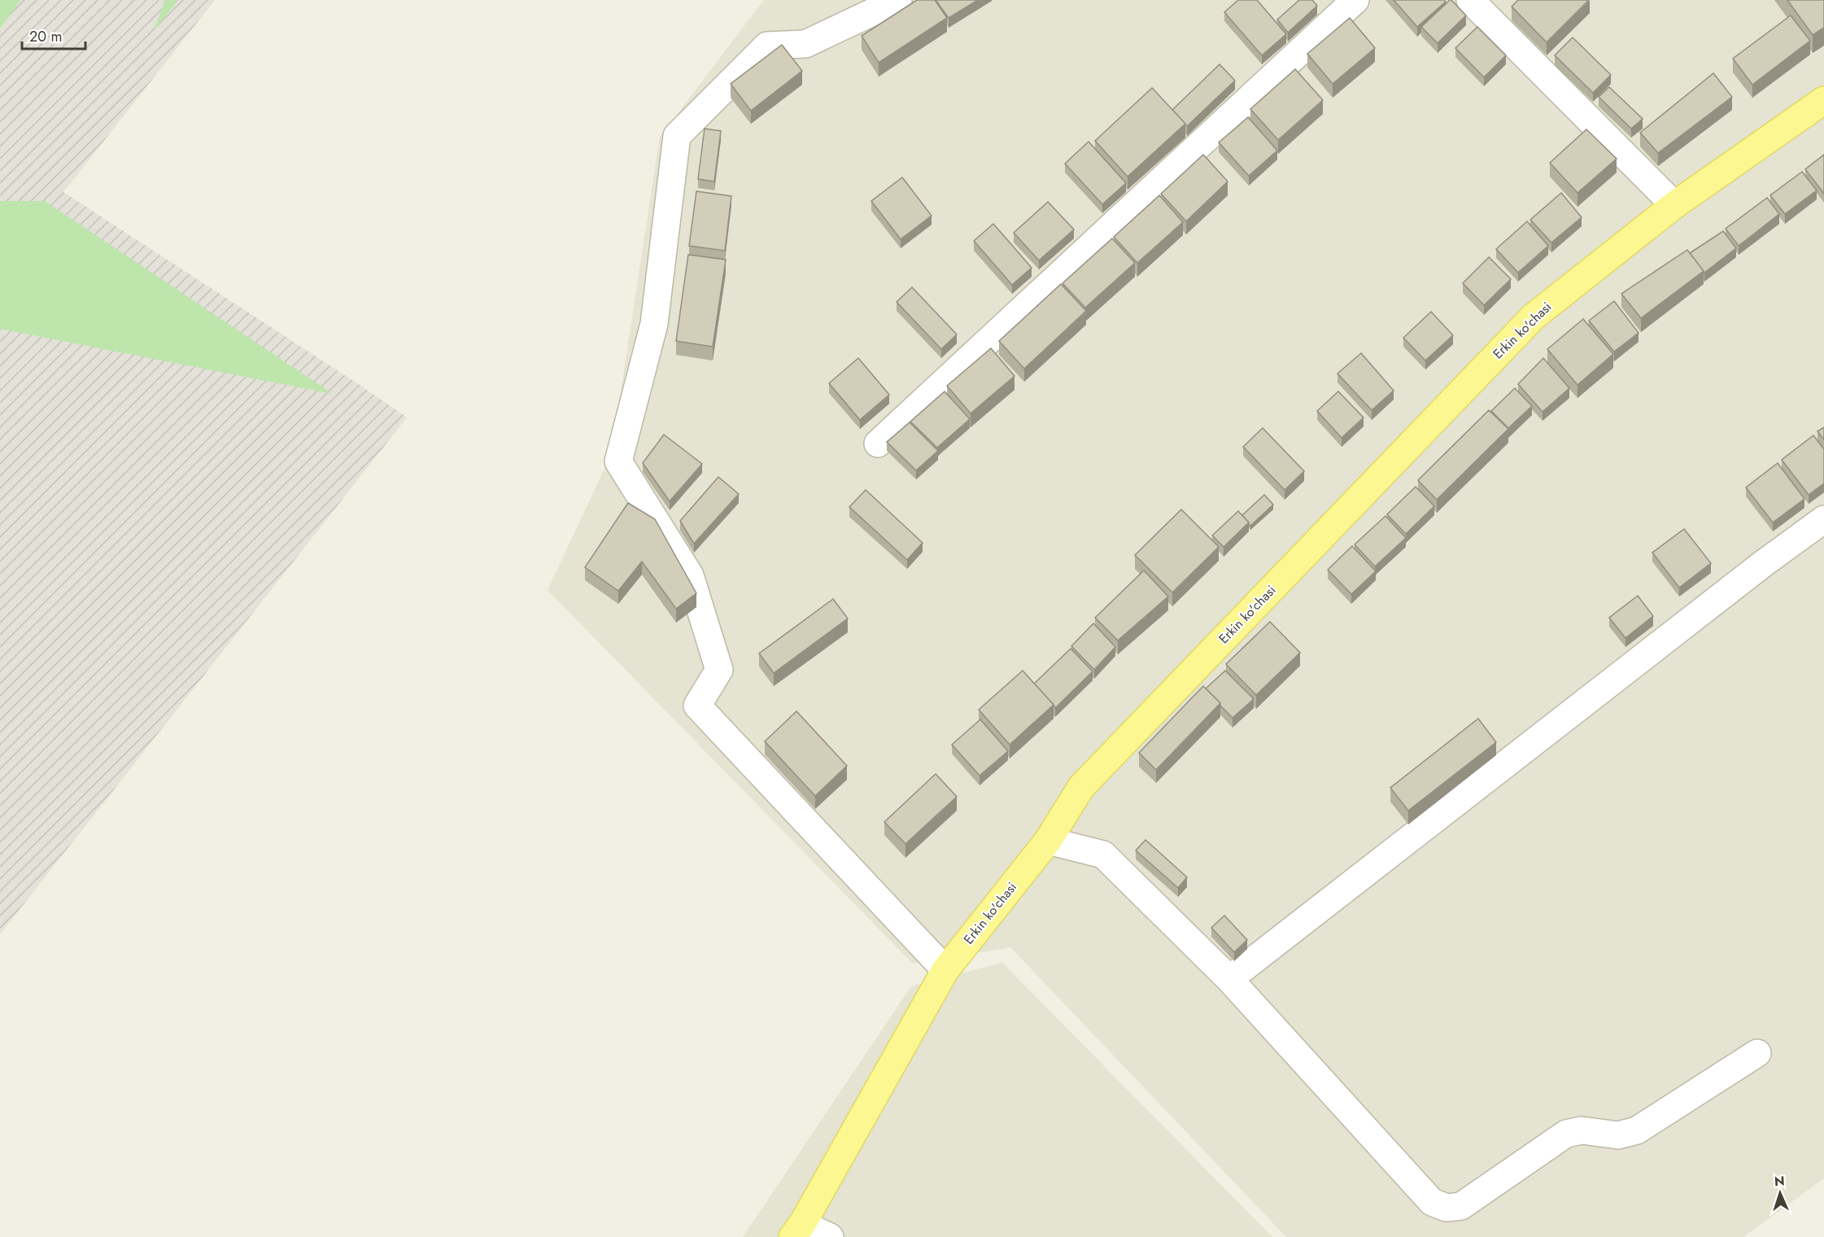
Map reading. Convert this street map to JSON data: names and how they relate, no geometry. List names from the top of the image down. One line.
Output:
{"streets":{"main road":["Erkin ko'chasi"]},"scale_bar":"20 m","north":"top"}
